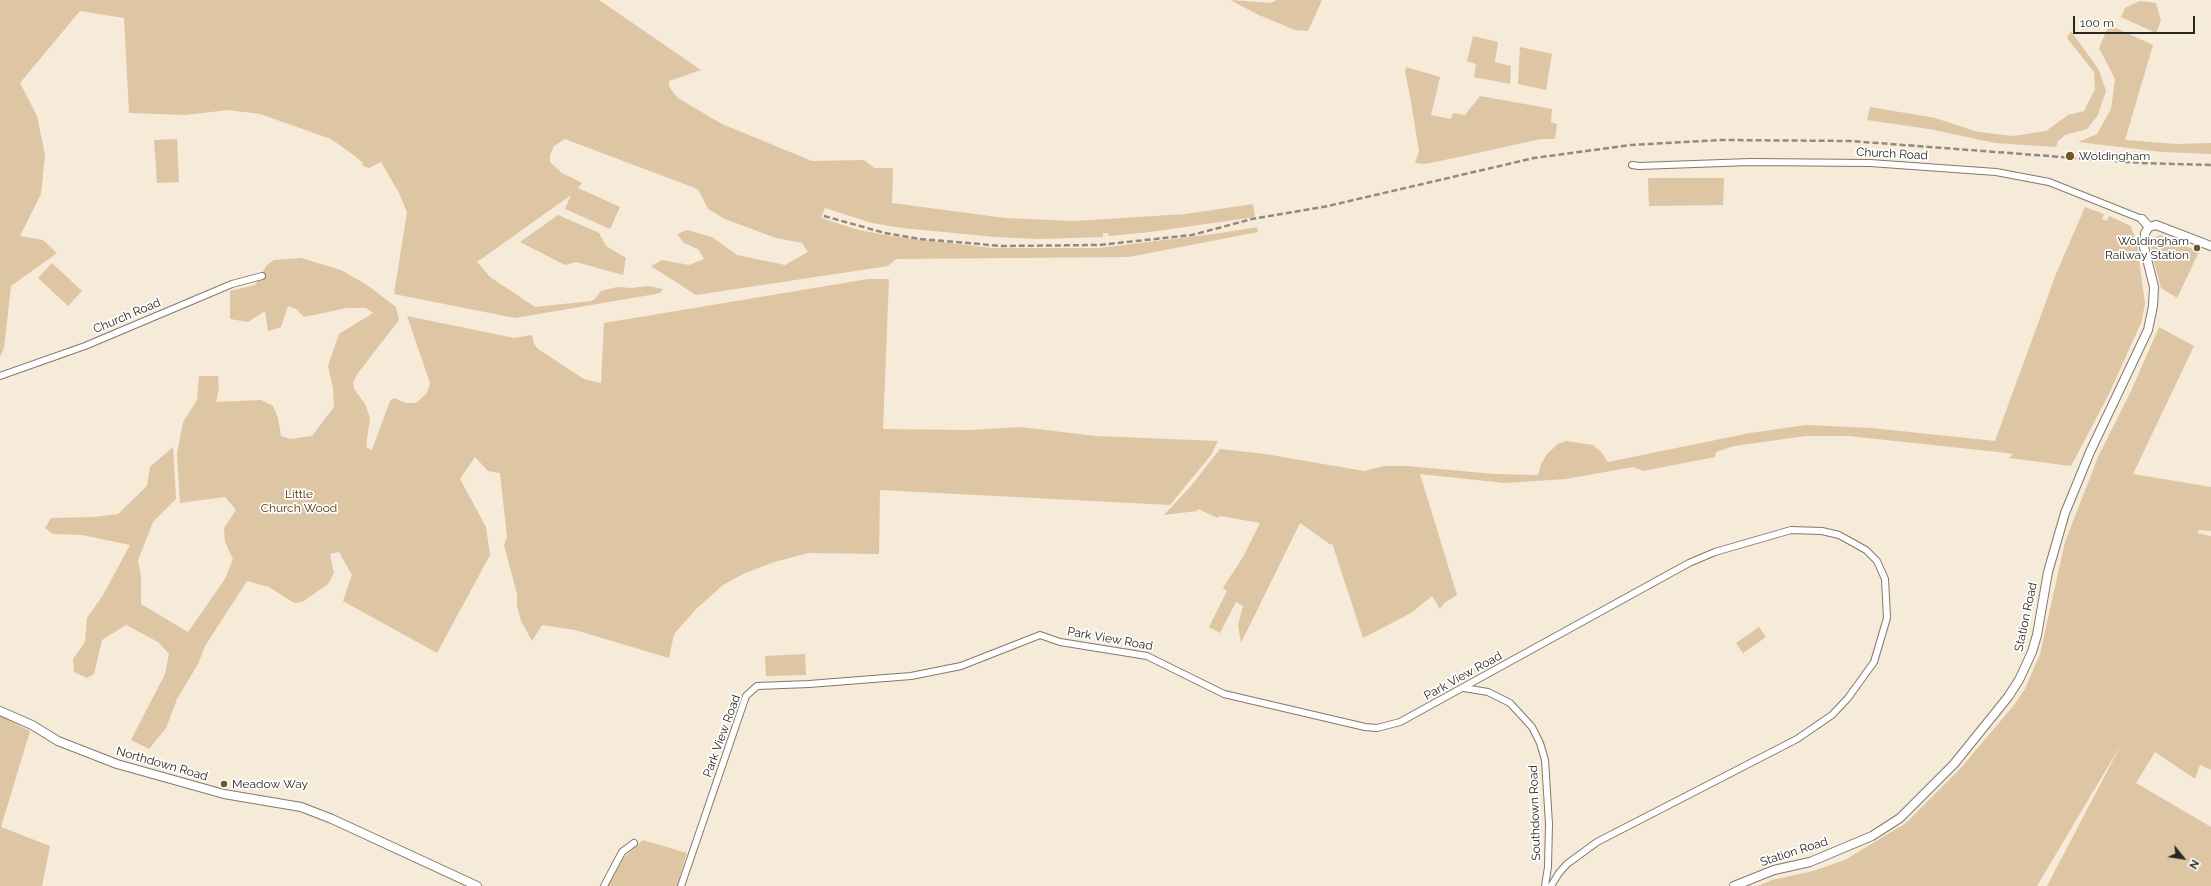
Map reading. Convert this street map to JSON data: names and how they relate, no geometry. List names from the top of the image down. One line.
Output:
{"streets":{"street":["Church Road","Station Road","Park View Road","Northdown Road","Southdown Road"]},"crossings":[["Park View Road","Southdown Road"]],"parks":["Little Church Wood"],"places":["Woldingham","Woldingham Railway Station","Meadow Way"],"scale_bar":"100 m","north":"bottom right"}
